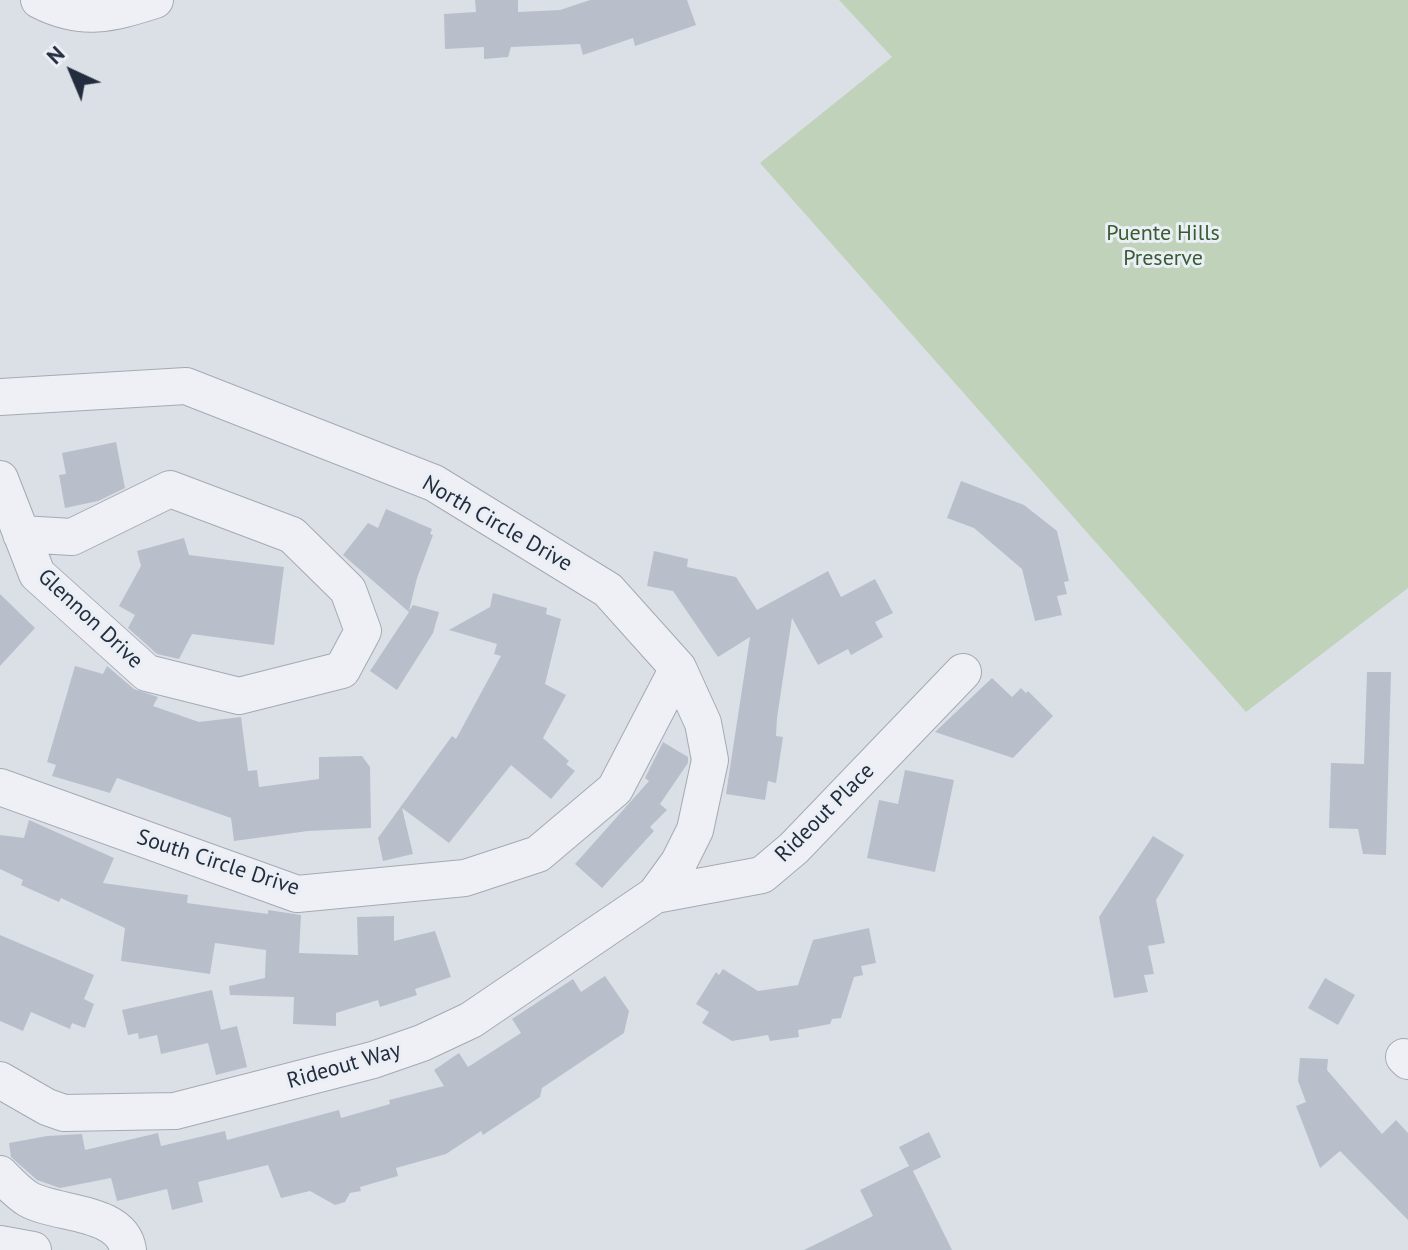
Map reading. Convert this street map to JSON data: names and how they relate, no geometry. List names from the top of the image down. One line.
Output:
{"streets":{"street":["North Circle Drive","Glennon Drive","Rideout Place","South Circle Drive","Rideout Way"]},"crossings":[["North Circle Drive","Rideout Place"],["North Circle Drive","South Circle Drive"],["North Circle Drive","Rideout Way"],["Rideout Place","Rideout Way"]],"parks":["Puente Hills Preserve"],"north":"top left"}
